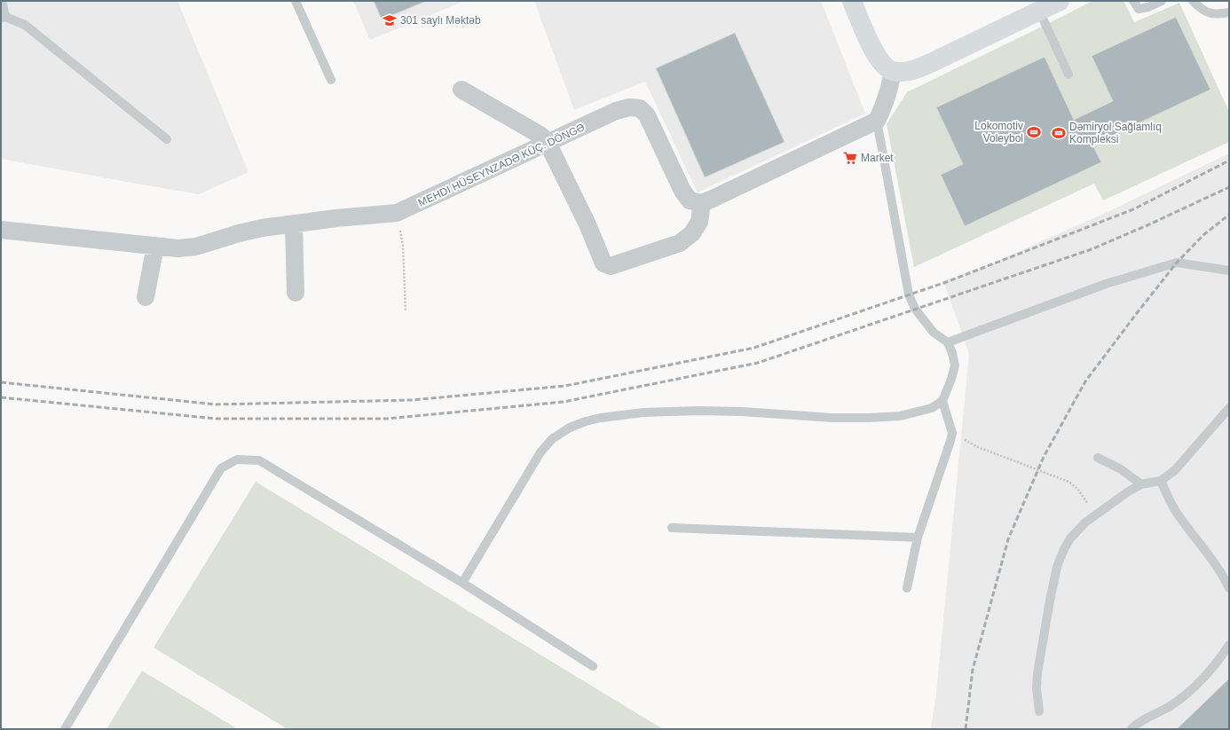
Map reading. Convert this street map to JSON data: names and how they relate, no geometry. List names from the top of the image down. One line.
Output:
{"streets":{"street":["MEHDI HÜSEYNZADƏ KÜÇ. DÖNGƏ"]},"places":{"school or university":["301 saylı Məktəb"],"sports":["Lokomotiv Voleybol","Dəmiryol Sağlamlıq Kompleksi"],"supermarket":["Market"]}}
